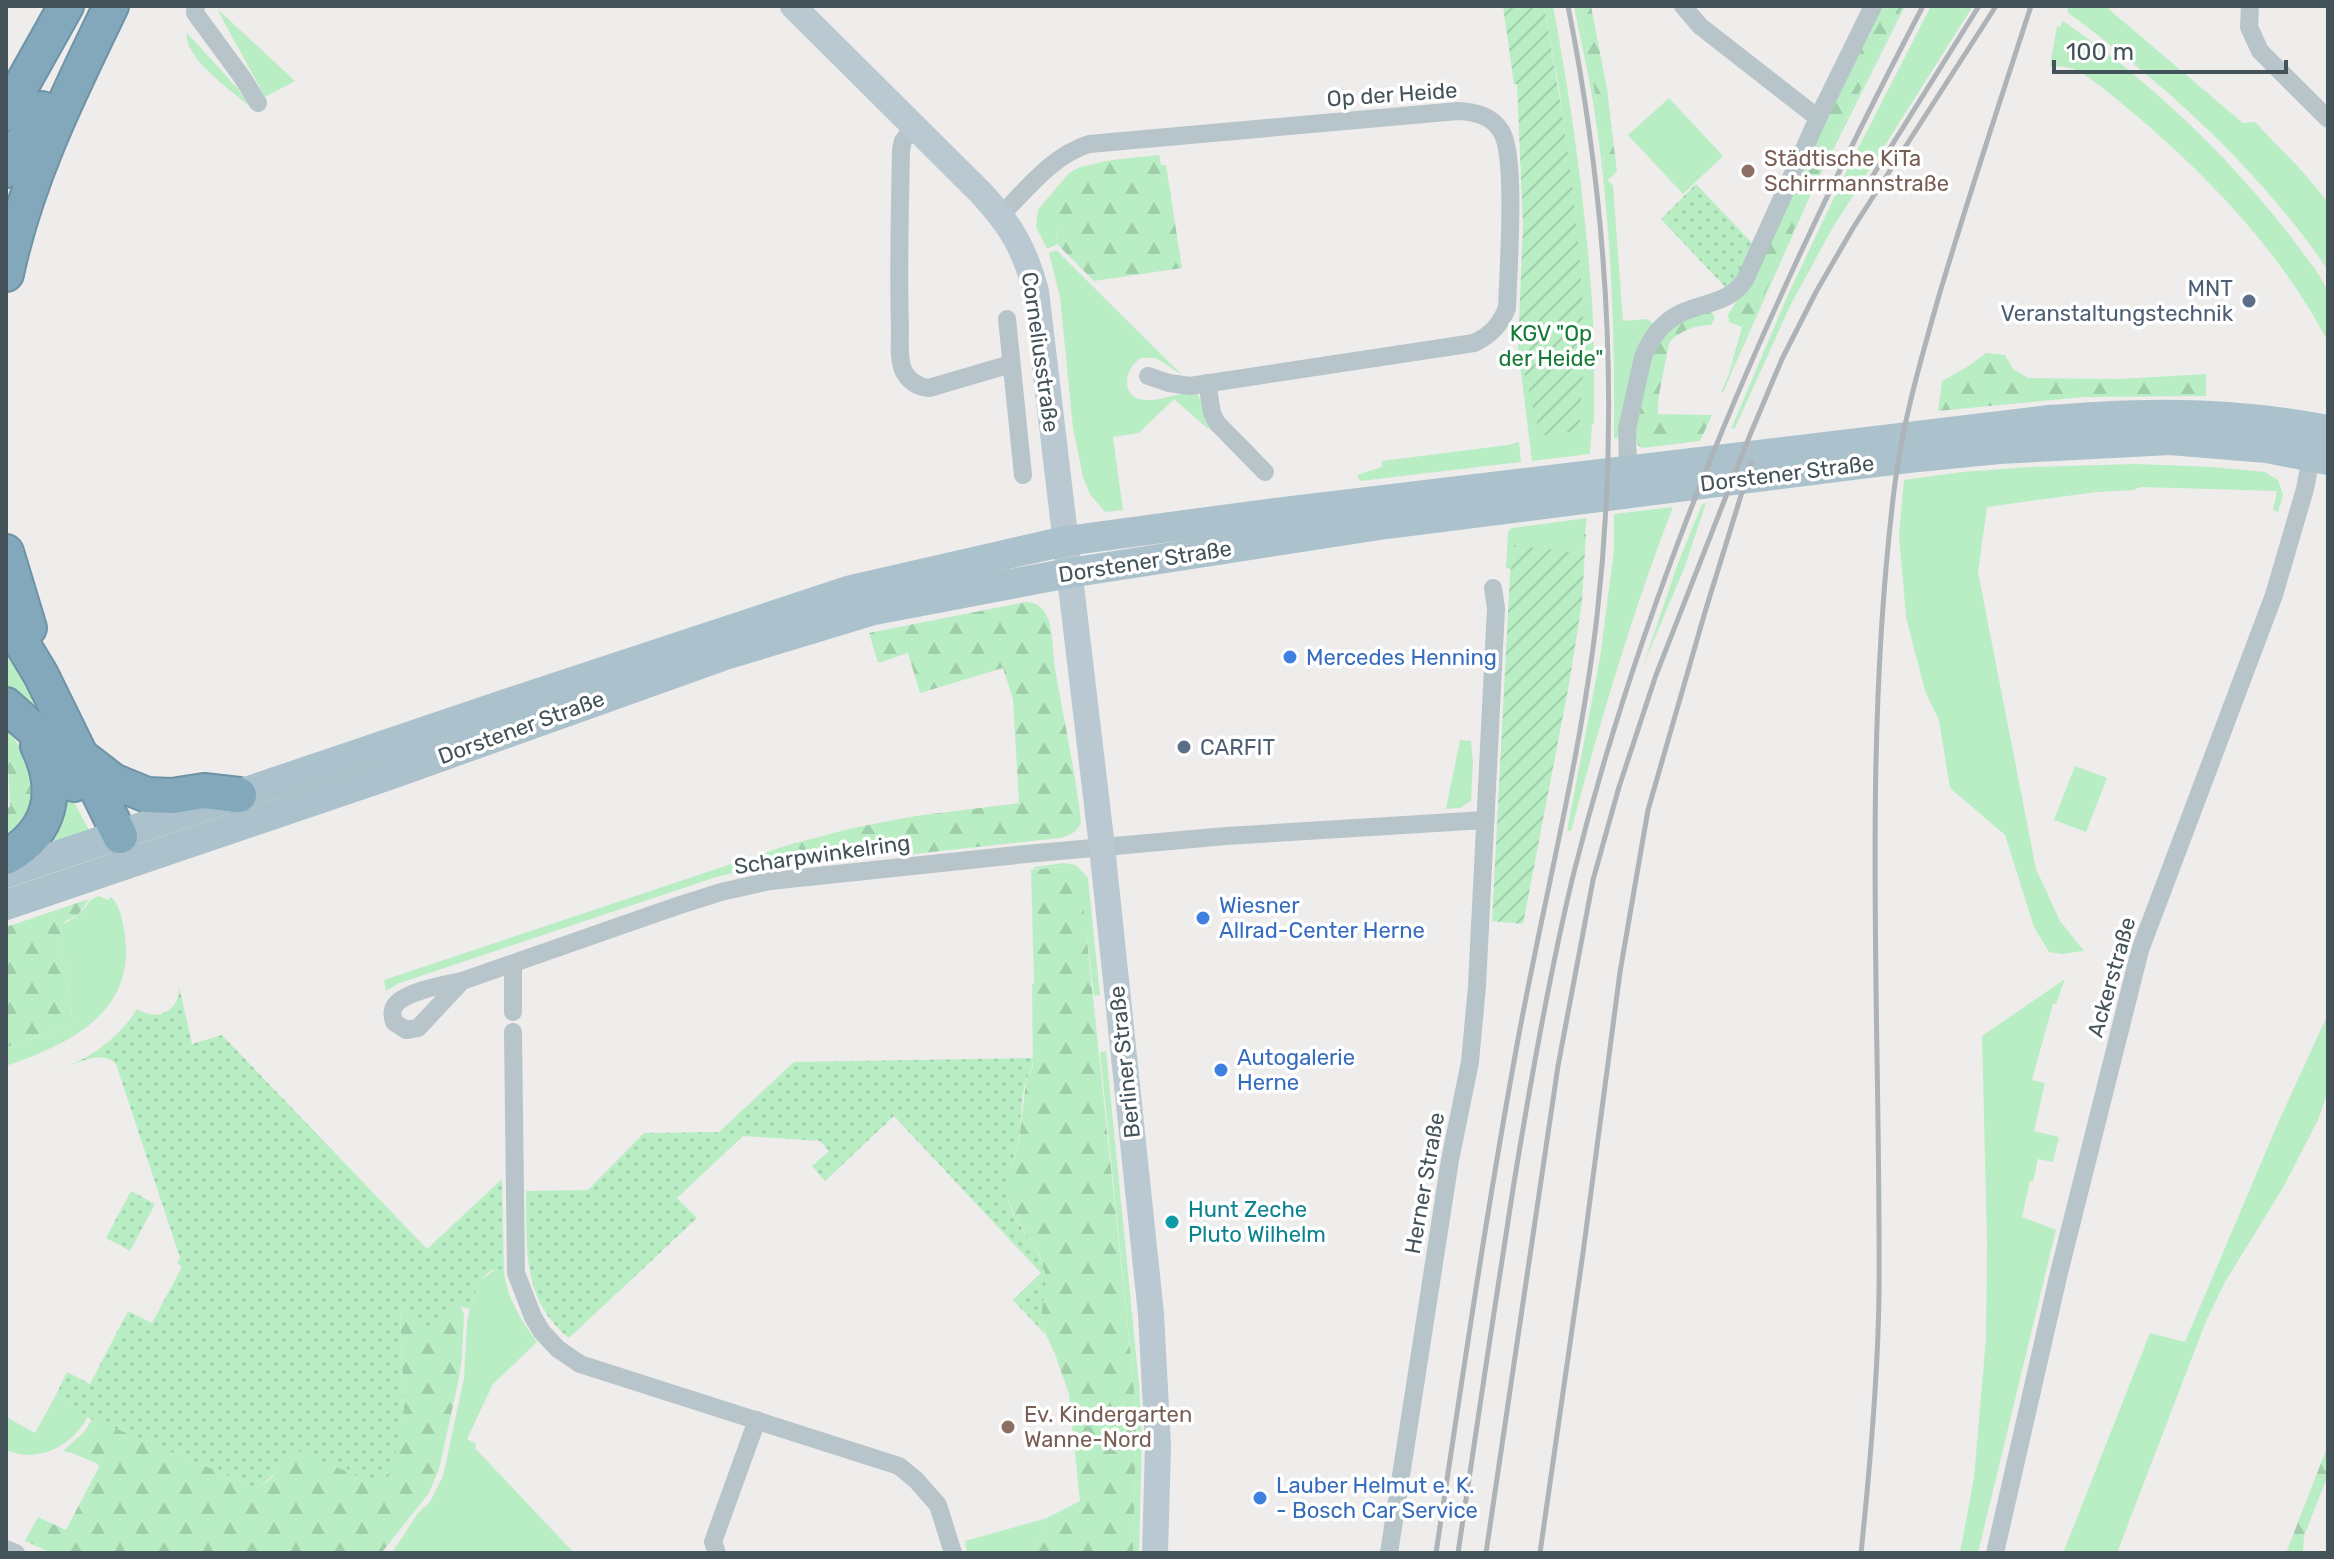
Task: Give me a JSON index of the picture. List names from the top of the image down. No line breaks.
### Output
{"streets":{"main road":["Corneliusstraße","Dorstener Straße","Berliner Straße"],"street":["Op der Heide","Scharpwinkelring","Ackerstraße","Herner Straße"]},"crossings":[["Op der Heide","Corneliusstraße"],["Corneliusstraße","Dorstener Straße"],["Corneliusstraße","Berliner Straße"],["Dorstener Straße","Ackerstraße"],["Dorstener Straße","Berliner Straße"],["Scharpwinkelring","Berliner Straße"]],"parks":["KGV \"Op der Heide\""],"places":["Städtische KiTa Schirrmannstraße","MNT Veranstaltungstechnik","Mercedes Henning","CARFIT","Wiesner Allrad-Center Herne","Autogalerie Herne","Hunt Zeche Pluto Wilhelm","Ev. Kindergarten Wanne-Nord","Lauber Helmut e. K. - Bosch Car Service"],"scale_bar":"100 m"}
